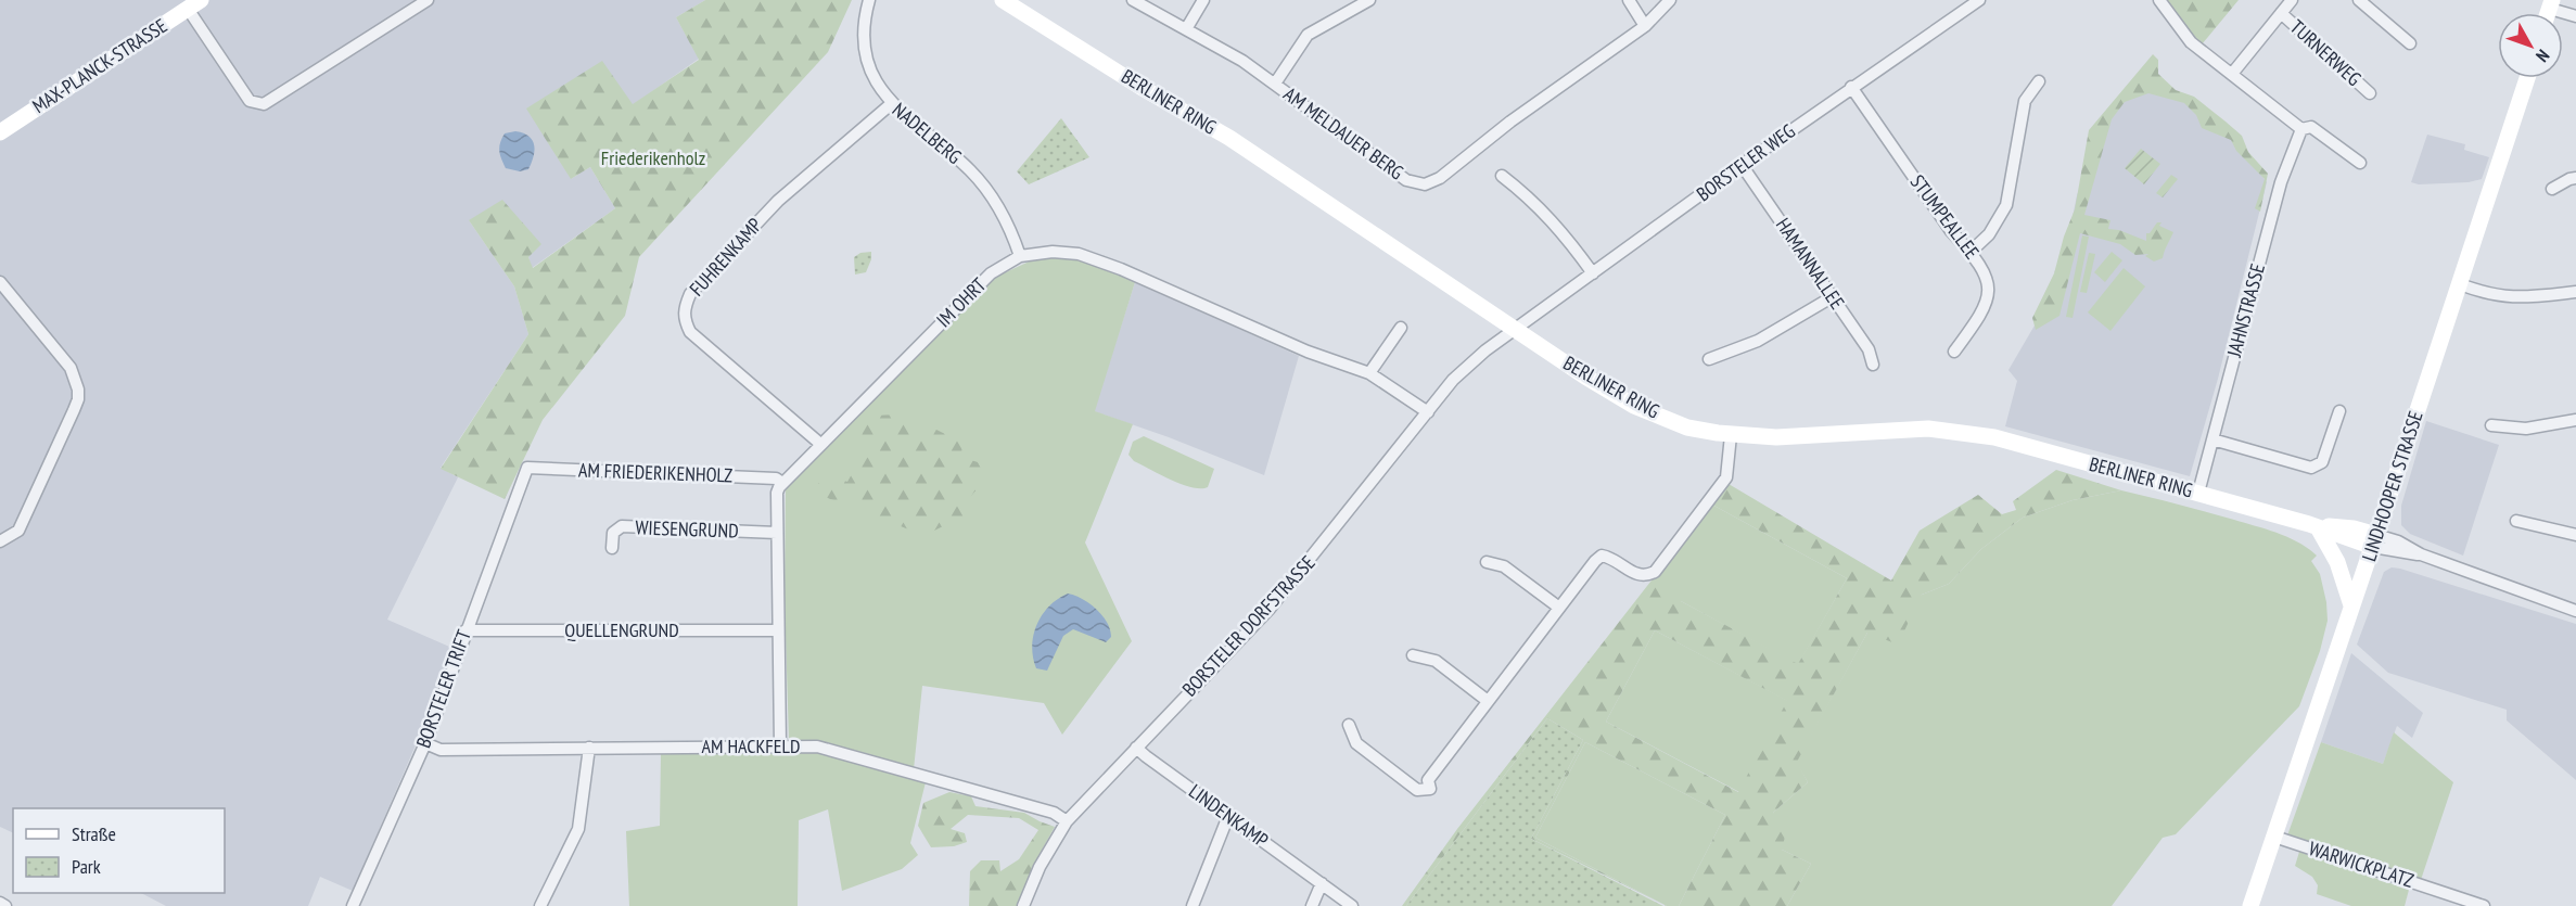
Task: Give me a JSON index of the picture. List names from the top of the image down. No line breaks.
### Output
{"streets":{"street":["TURNERWEG","MAX-PLANCK-STRASSE","BERLINER RING","NADELBERG","AM MELDAUER BERG","BORSTELER WEG","STUMPEALLEE","FUHRENKAMP","HAMANNALLEE","IM OHRT","JAHNSTRASSE","AM FRIEDERIKENHOLZ","LINDHOOPER STRASSE","WIESENGRUND","BORSTELER DORFSTRASSE","QUELLENGRUND","BORSTELER TRIFT","AM HACKFELD","LINDENKAMP","WARWICKPLATZ"]},"crossings":[["BERLINER RING","BORSTELER WEG"],["BERLINER RING","JAHNSTRASSE"],["BERLINER RING","LINDHOOPER STRASSE"],["BERLINER RING","BORSTELER DORFSTRASSE"],["NADELBERG","FUHRENKAMP"],["NADELBERG","IM OHRT"],["BORSTELER WEG","STUMPEALLEE"],["BORSTELER WEG","HAMANNALLEE"],["BORSTELER WEG","BORSTELER DORFSTRASSE"],["FUHRENKAMP","IM OHRT"],["IM OHRT","AM FRIEDERIKENHOLZ"],["IM OHRT","BORSTELER DORFSTRASSE"],["AM FRIEDERIKENHOLZ","BORSTELER TRIFT"],["LINDHOOPER STRASSE","WARWICKPLATZ"],["BORSTELER DORFSTRASSE","AM HACKFELD"],["BORSTELER DORFSTRASSE","LINDENKAMP"],["QUELLENGRUND","BORSTELER TRIFT"],["BORSTELER TRIFT","AM HACKFELD"]],"parks":["Friederikenholz"],"legend":["Straße","Park"],"north":"bottom right"}
